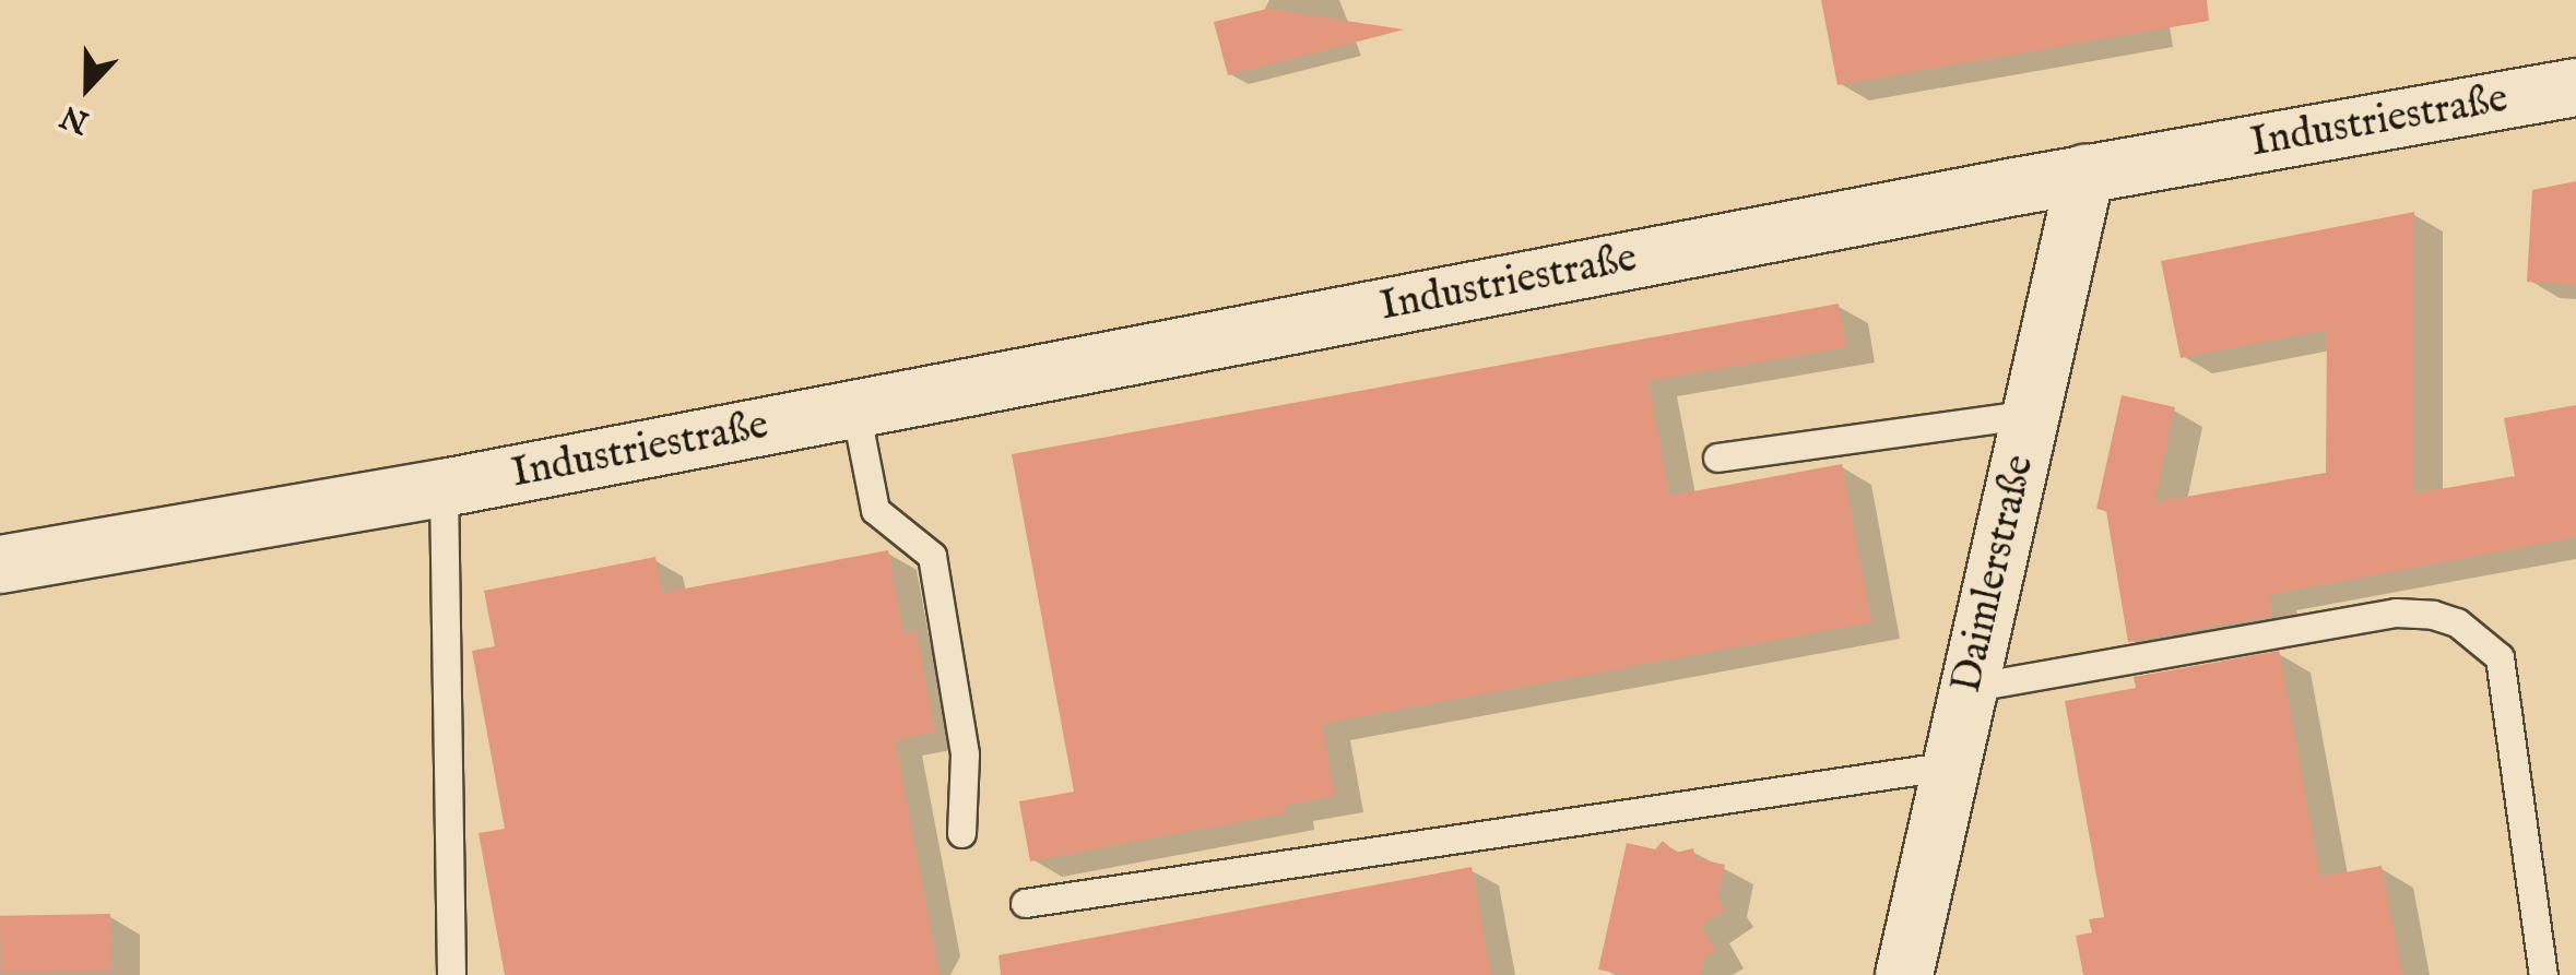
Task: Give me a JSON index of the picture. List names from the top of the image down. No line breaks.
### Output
{"streets":{"street":["Industriestraße","Daimlerstraße"]},"crossings":[["Industriestraße","Daimlerstraße"]],"north":"bottom"}
